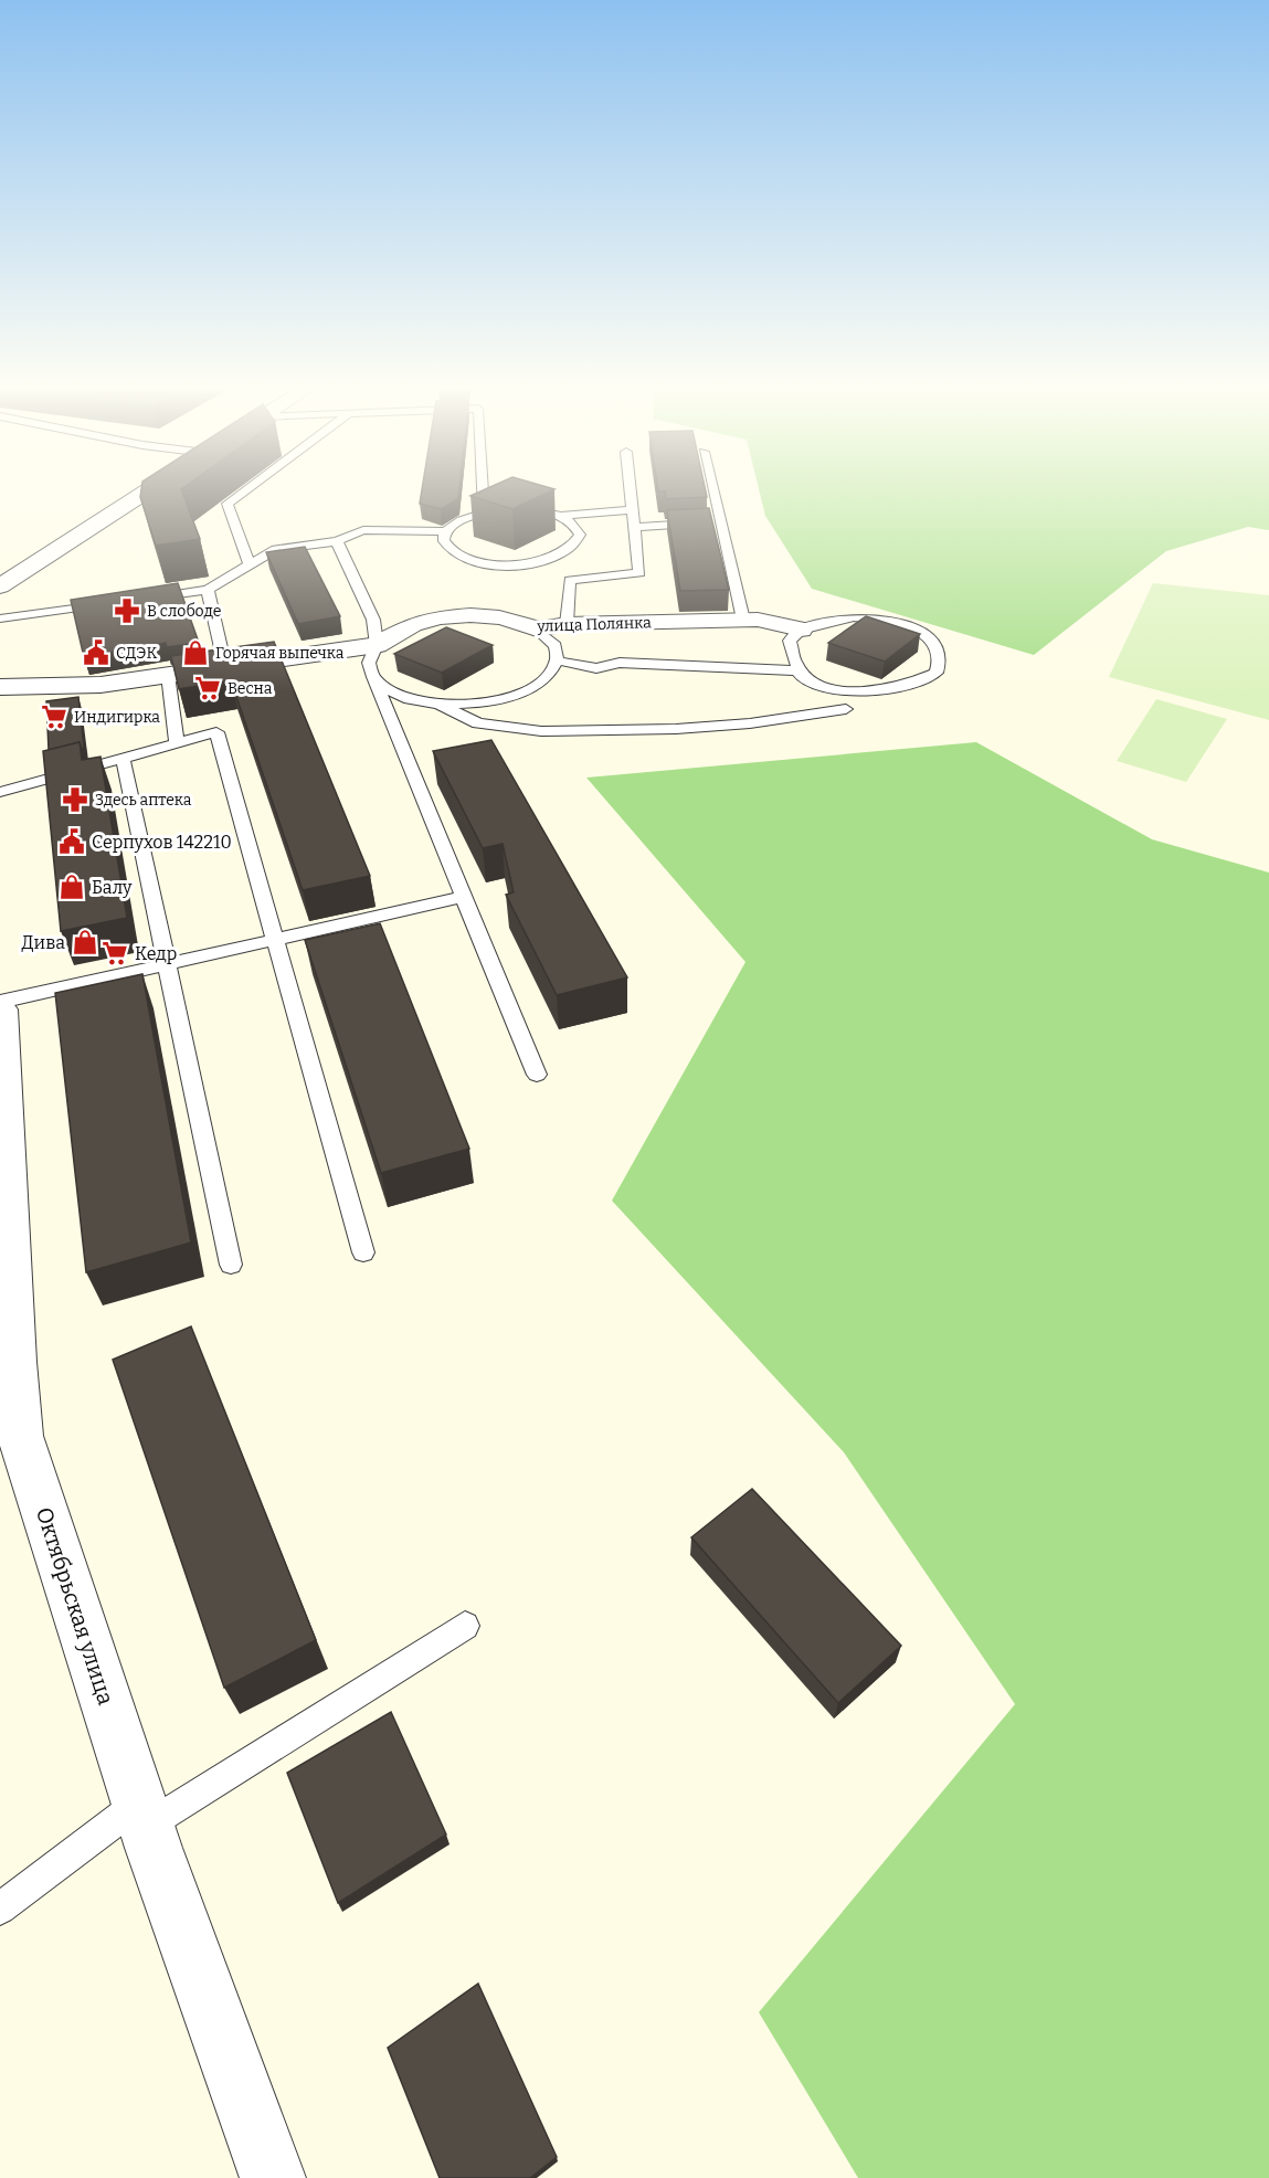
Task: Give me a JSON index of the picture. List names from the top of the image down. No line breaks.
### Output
{"streets":{"street":["улица Полянка","Октябрьская улица"]},"places":{"pharmacy":["В слободе","Здесь аптека"],"public building":["СДЭК","Серпухов 142210"],"shop":["Горячая выпечка","Балу","Дива"],"supermarket":["Весна","Индигирка","Кедр"]}}
